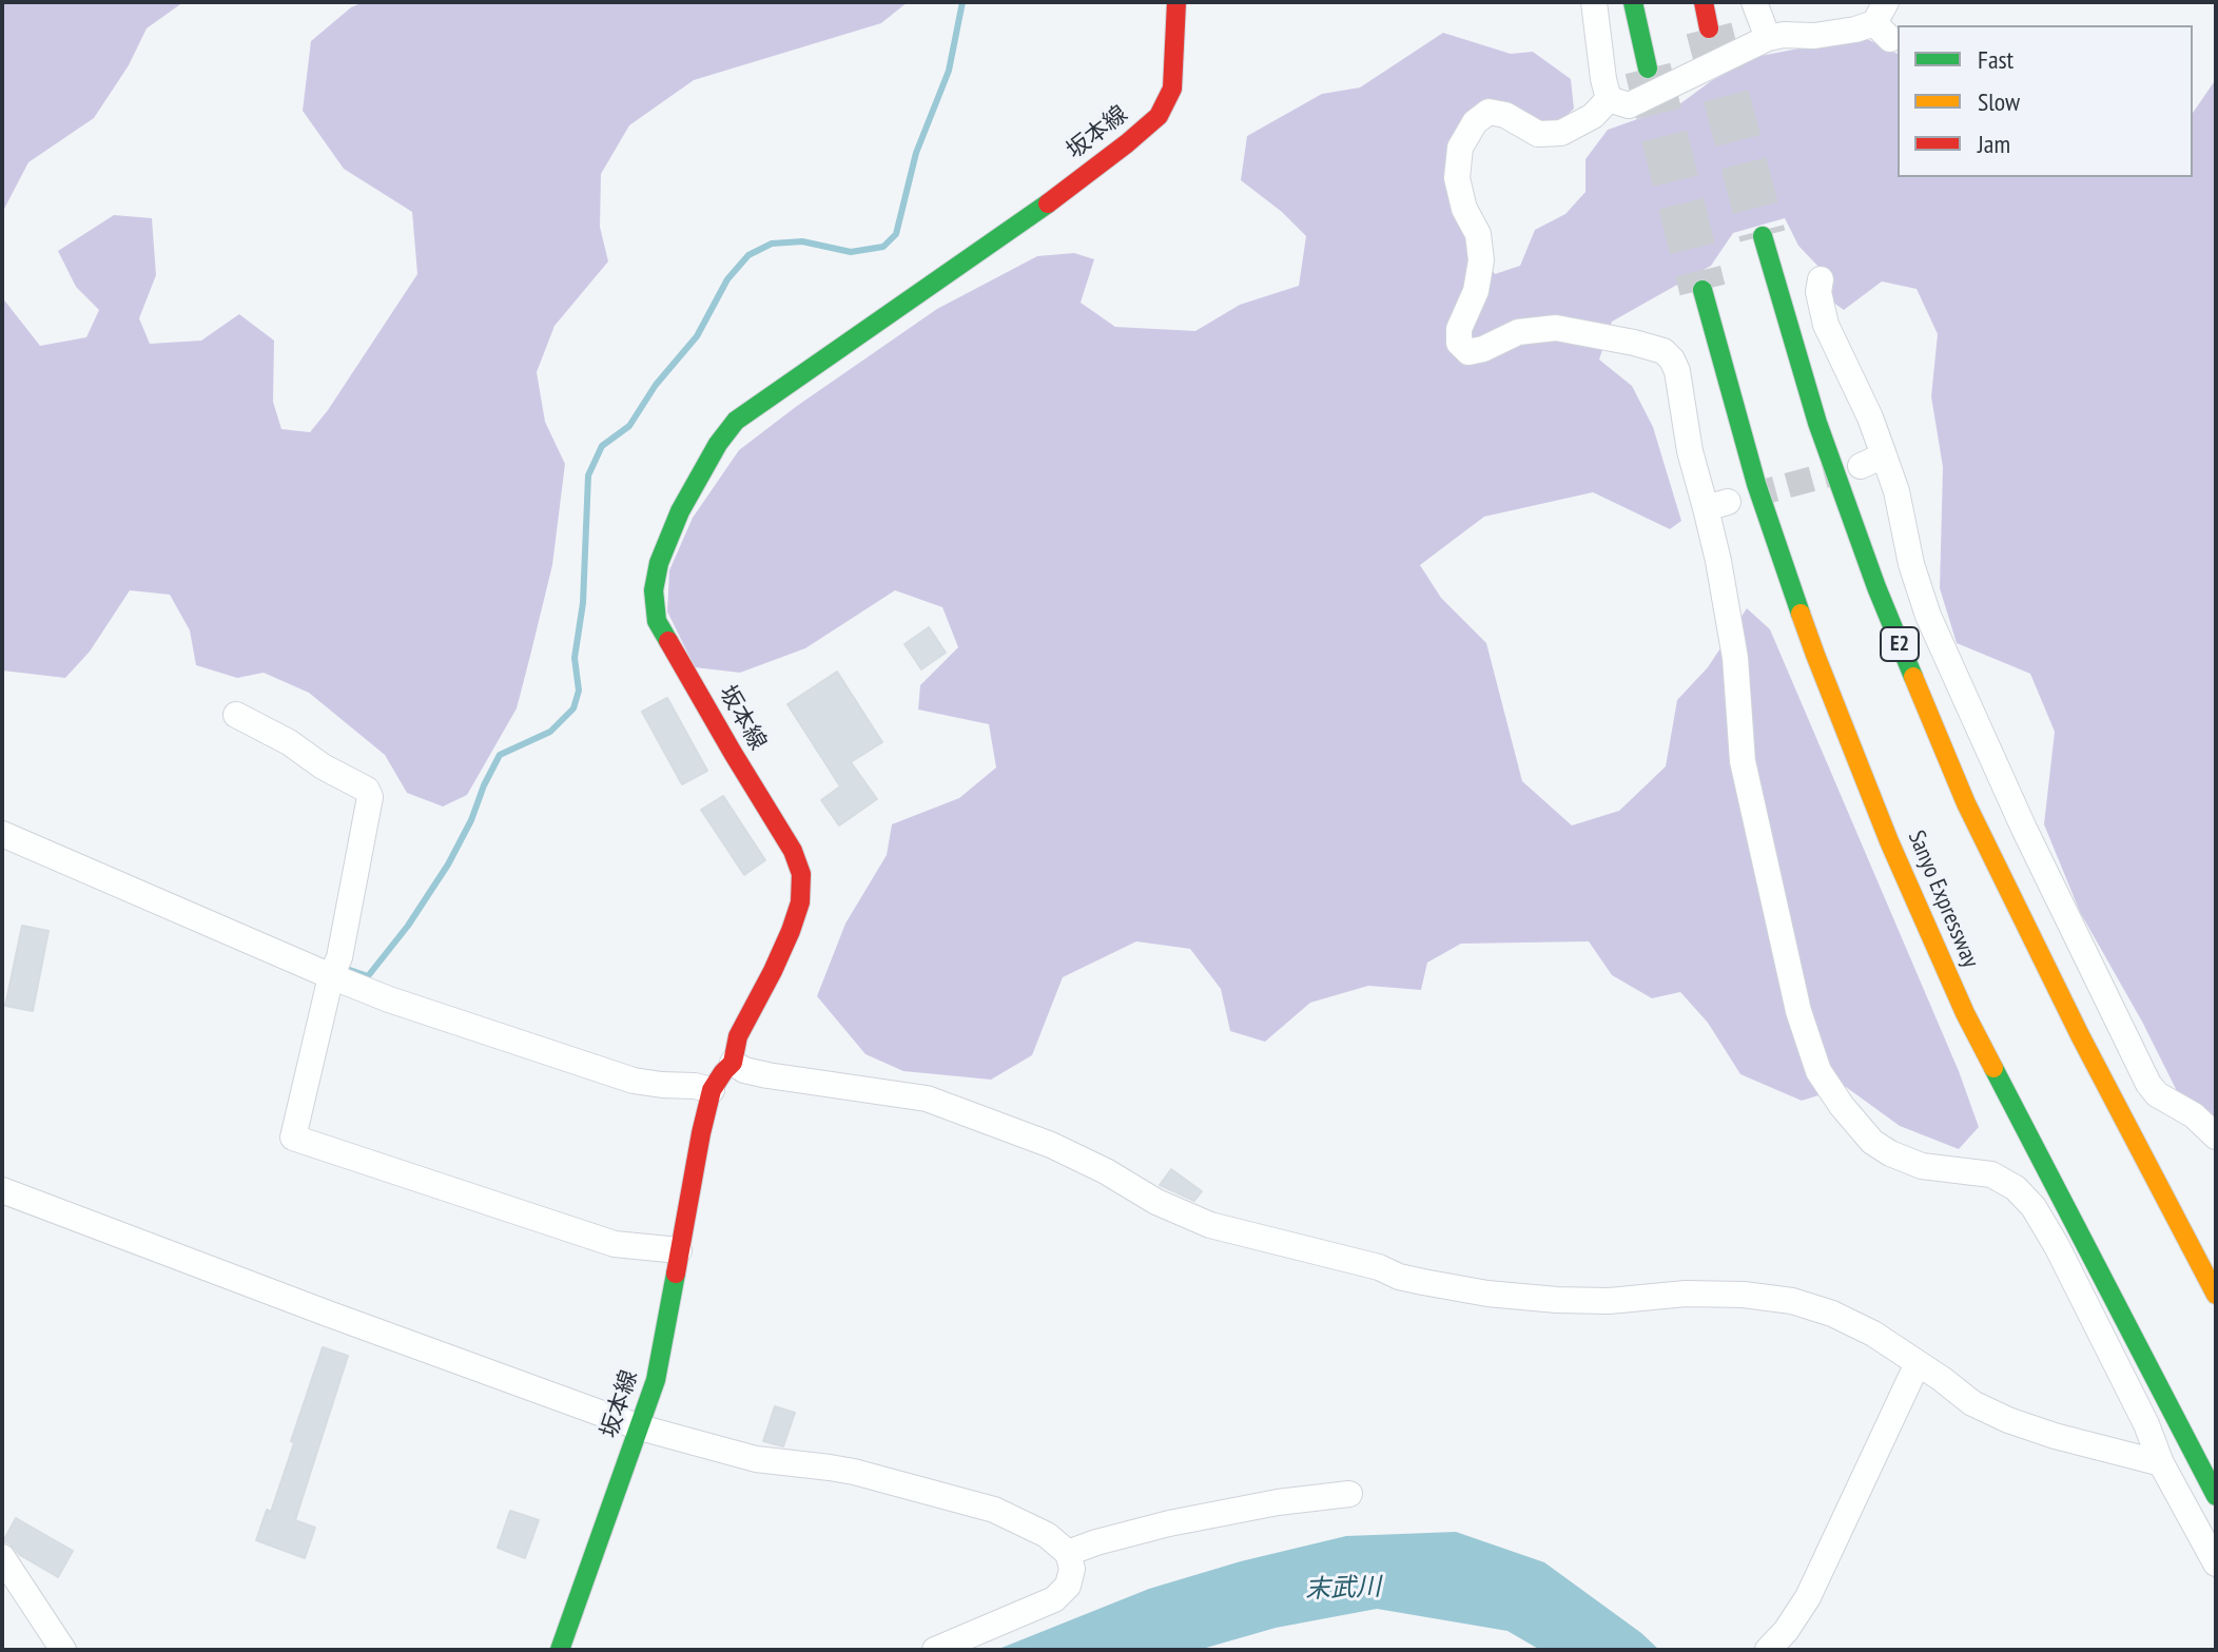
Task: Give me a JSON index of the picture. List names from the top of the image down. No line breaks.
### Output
{"streets":{"main road":["坂本線","E2","Sanyo Expressway"]},"water":["末武川"],"legend":["Fast","Slow","Jam"]}
